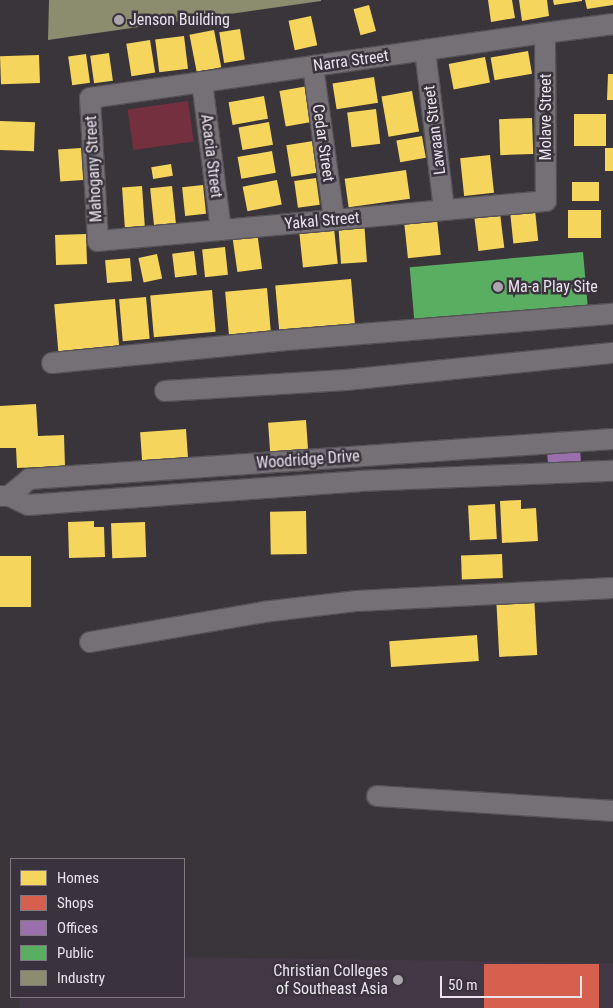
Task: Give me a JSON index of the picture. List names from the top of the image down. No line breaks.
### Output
{"streets":{"street":["Narra Street","Molave Street","Lawaan Street","Cedar Street","Acacia Street","Mahogany Street","Yakal Street","Woodridge Drive"]},"crossings":[["Narra Street","Molave Street"],["Narra Street","Lawaan Street"],["Narra Street","Cedar Street"],["Narra Street","Acacia Street"],["Narra Street","Mahogany Street"],["Molave Street","Yakal Street"],["Lawaan Street","Yakal Street"],["Cedar Street","Yakal Street"],["Acacia Street","Yakal Street"],["Mahogany Street","Yakal Street"]],"places":["Jenson Building","Ma-a Play Site","Christian Colleges of Southeast Asia"],"legend":["Homes","Shops","Offices","Public","Industry"],"scale_bar":"50 m"}
